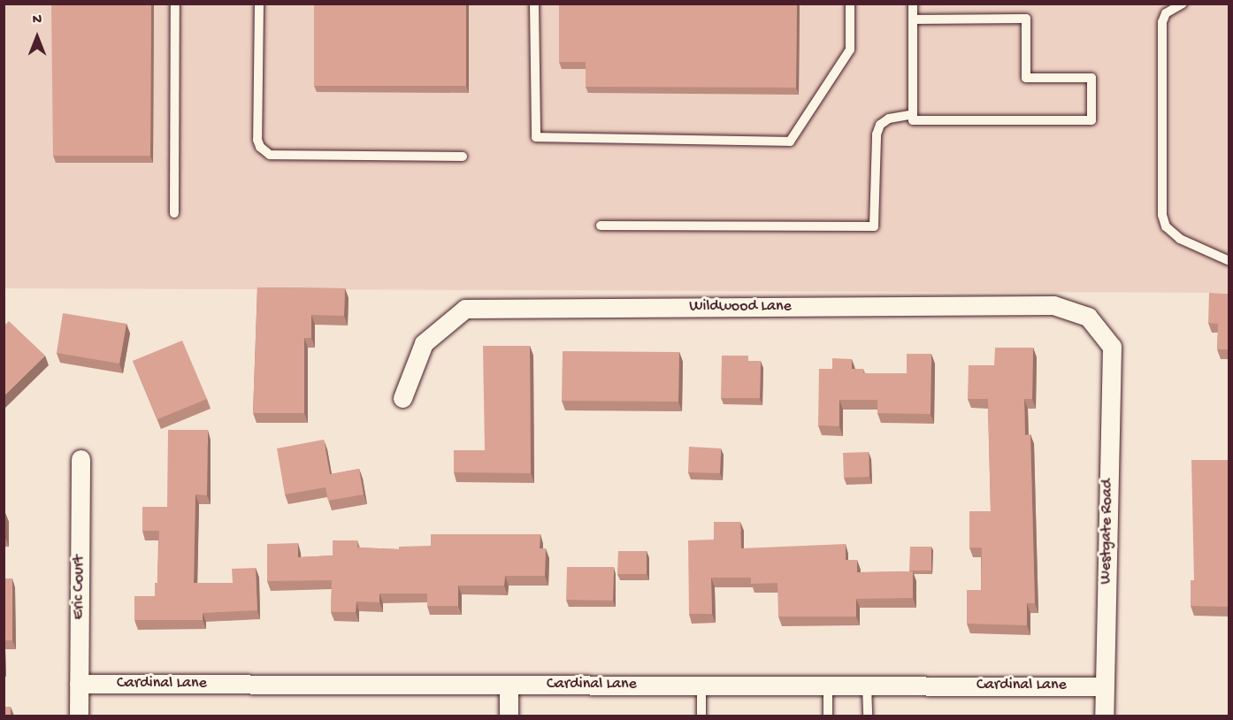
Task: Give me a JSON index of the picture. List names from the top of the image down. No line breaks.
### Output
{"streets":{"street":["Wildwood Lane","Westgate Road","Eric Court","Cardinal Lane"]},"crossings":[["Wildwood Lane","Westgate Road"],["Westgate Road","Cardinal Lane"],["Eric Court","Cardinal Lane"]],"north":"top"}
